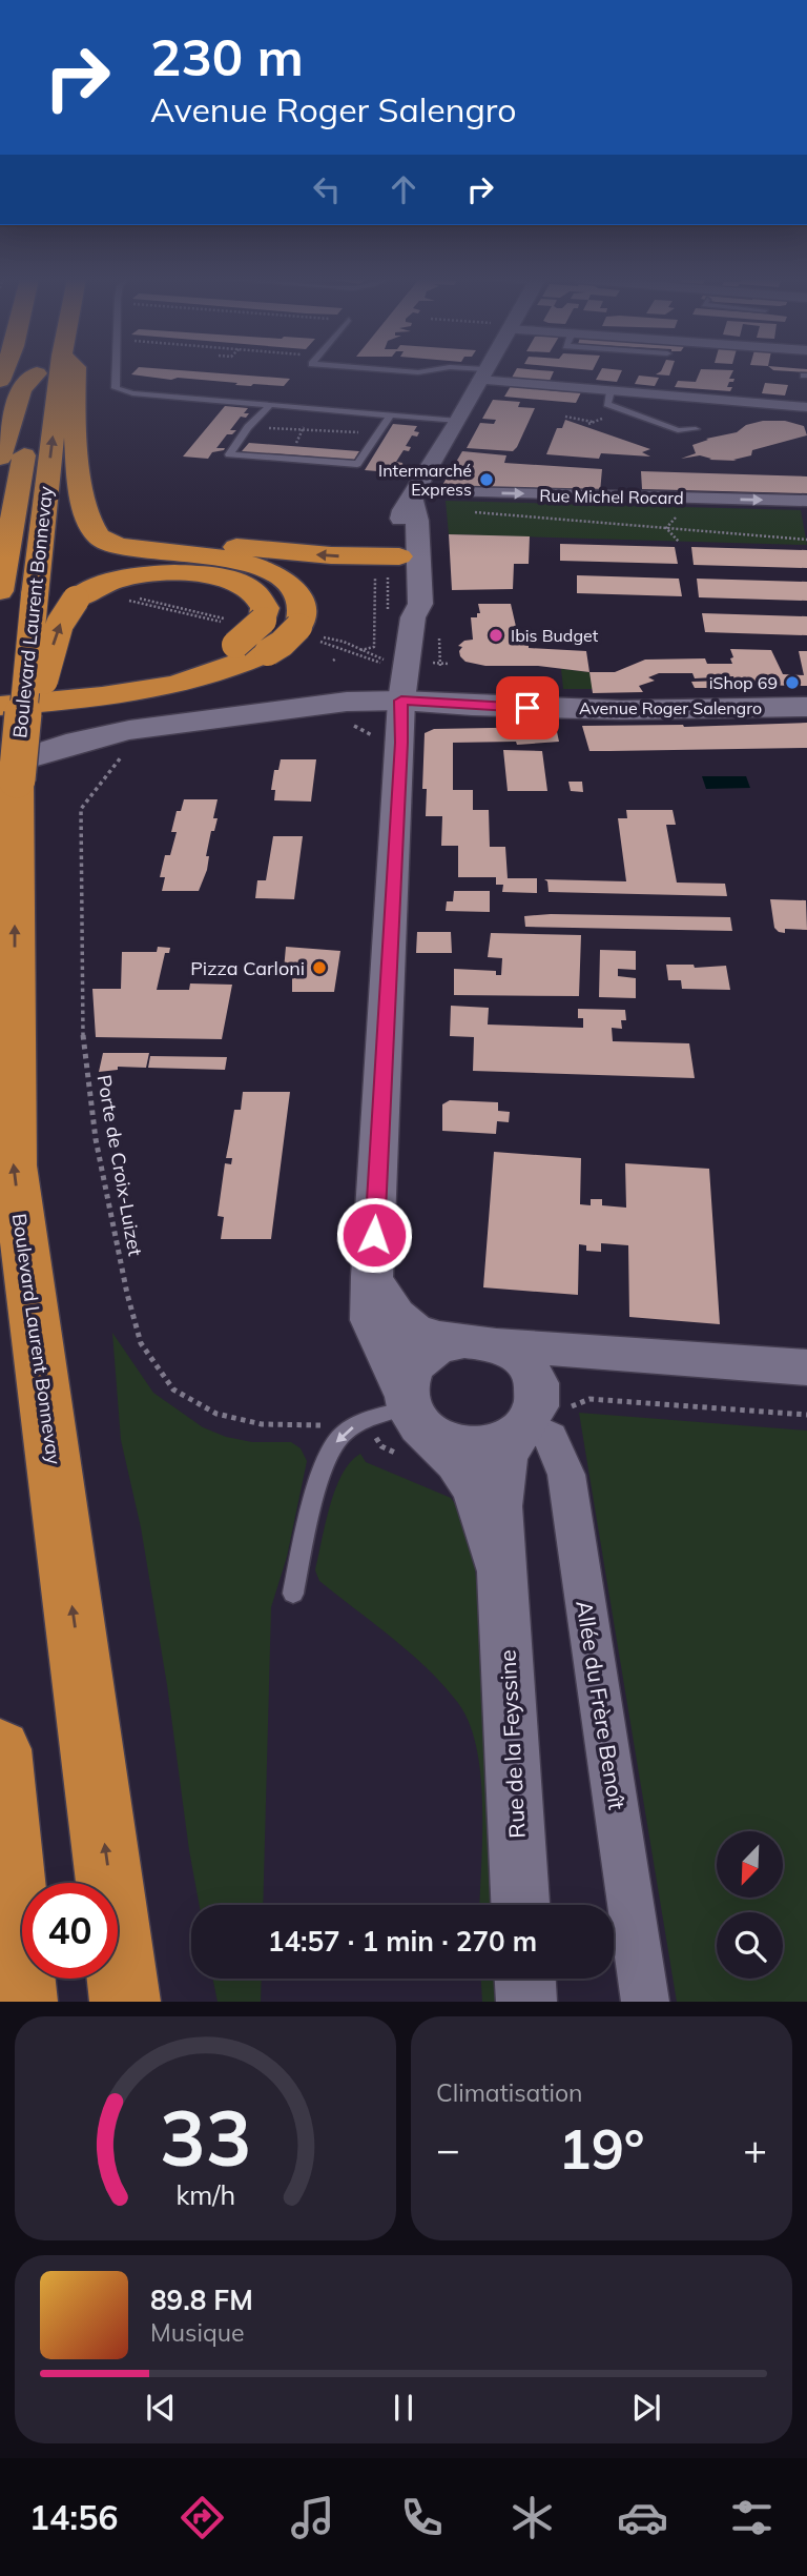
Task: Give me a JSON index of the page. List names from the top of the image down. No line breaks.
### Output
{"streets":{"highway":["Boulevard Laurent Bonnevay"],"main road":["Avenue Roger Salengro"],"street":["Rue Michel Rocard","Allée du Frère Benoît","Rue de la Feyssine"],"path":["Porte de Croix-Luizet"]},"crossings":[["Rue Michel Rocard","Rue de la Feyssine"],["Boulevard Laurent Bonnevay","Avenue Roger Salengro"],["Avenue Roger Salengro","Rue de la Feyssine"],["Allée du Frère Benoît","Rue de la Feyssine"]],"places":["Intermarché Express","Ibis Budget","iShop 69","Pizza Carloni"],"north":"bottom left","page":{"turn":["230 m","Avenue Roger Salengro"],"limit":"40","trip":"14:57 · 1 min · 270 m","tile":"Climatisation","heat":["−","19°","+"],"song":["89.8 FM","Musique"],"tabs":"14:56","gauge":["33","km/h"]}}
